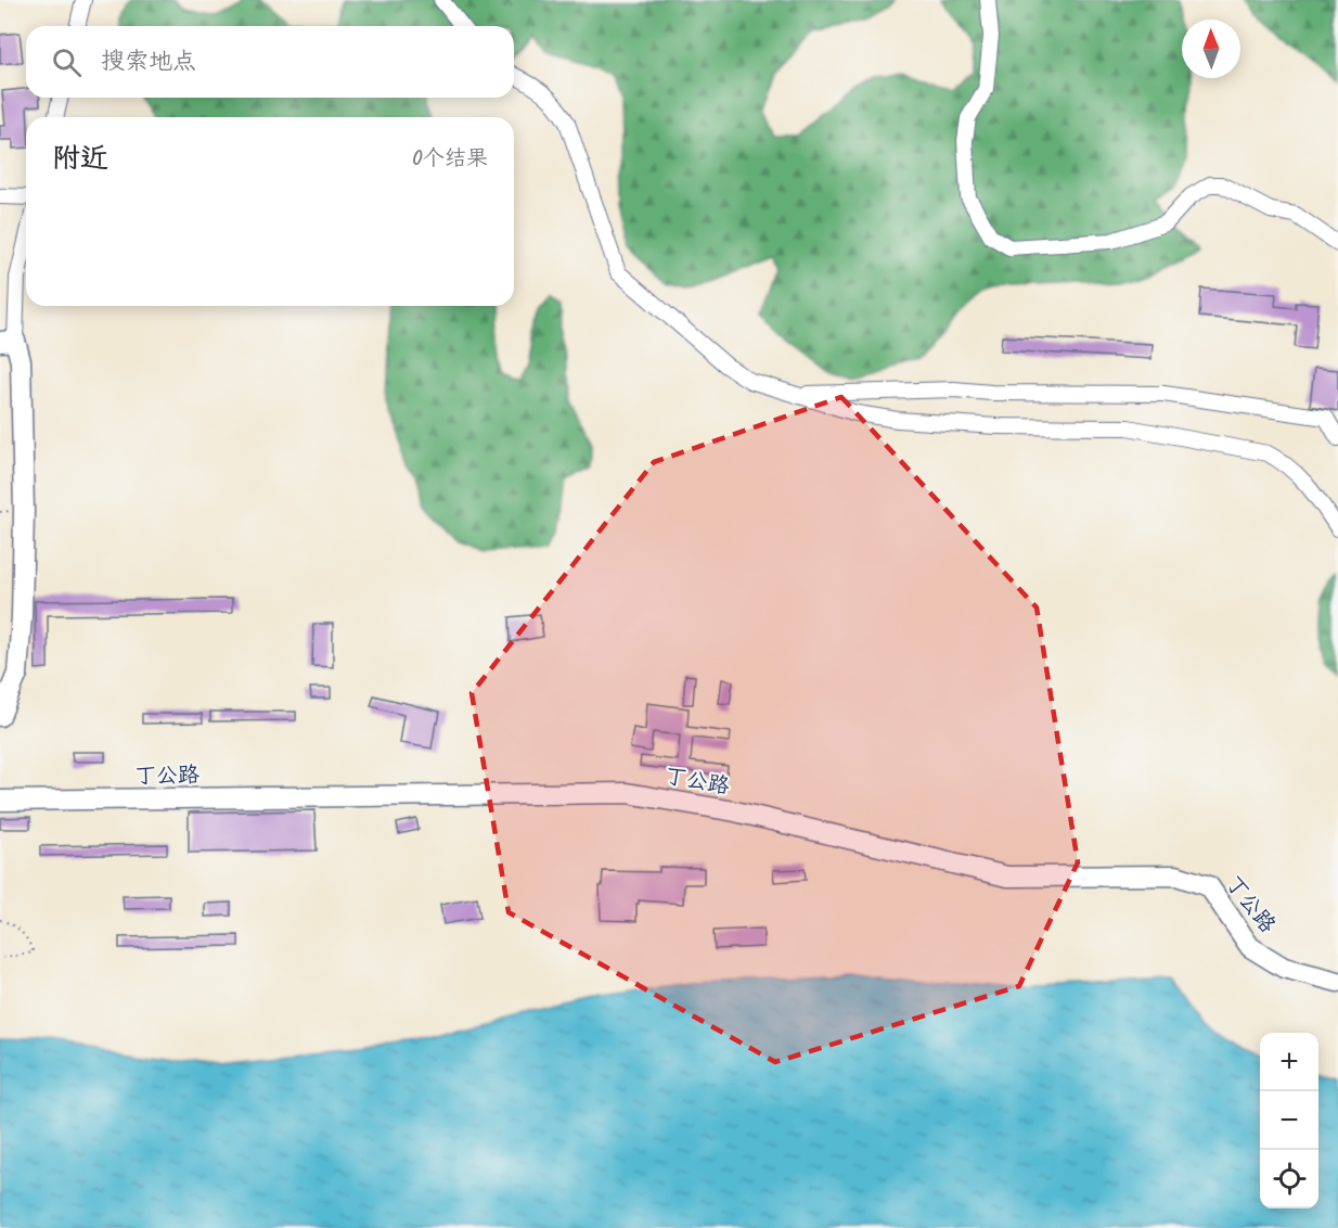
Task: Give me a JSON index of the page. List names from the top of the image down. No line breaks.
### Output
{"streets":{"street":["丁公路"]},"north":"top","page":{"search":"搜索地点","heading":["附近","0个结果"],"map_buttons":["+","−"]}}
